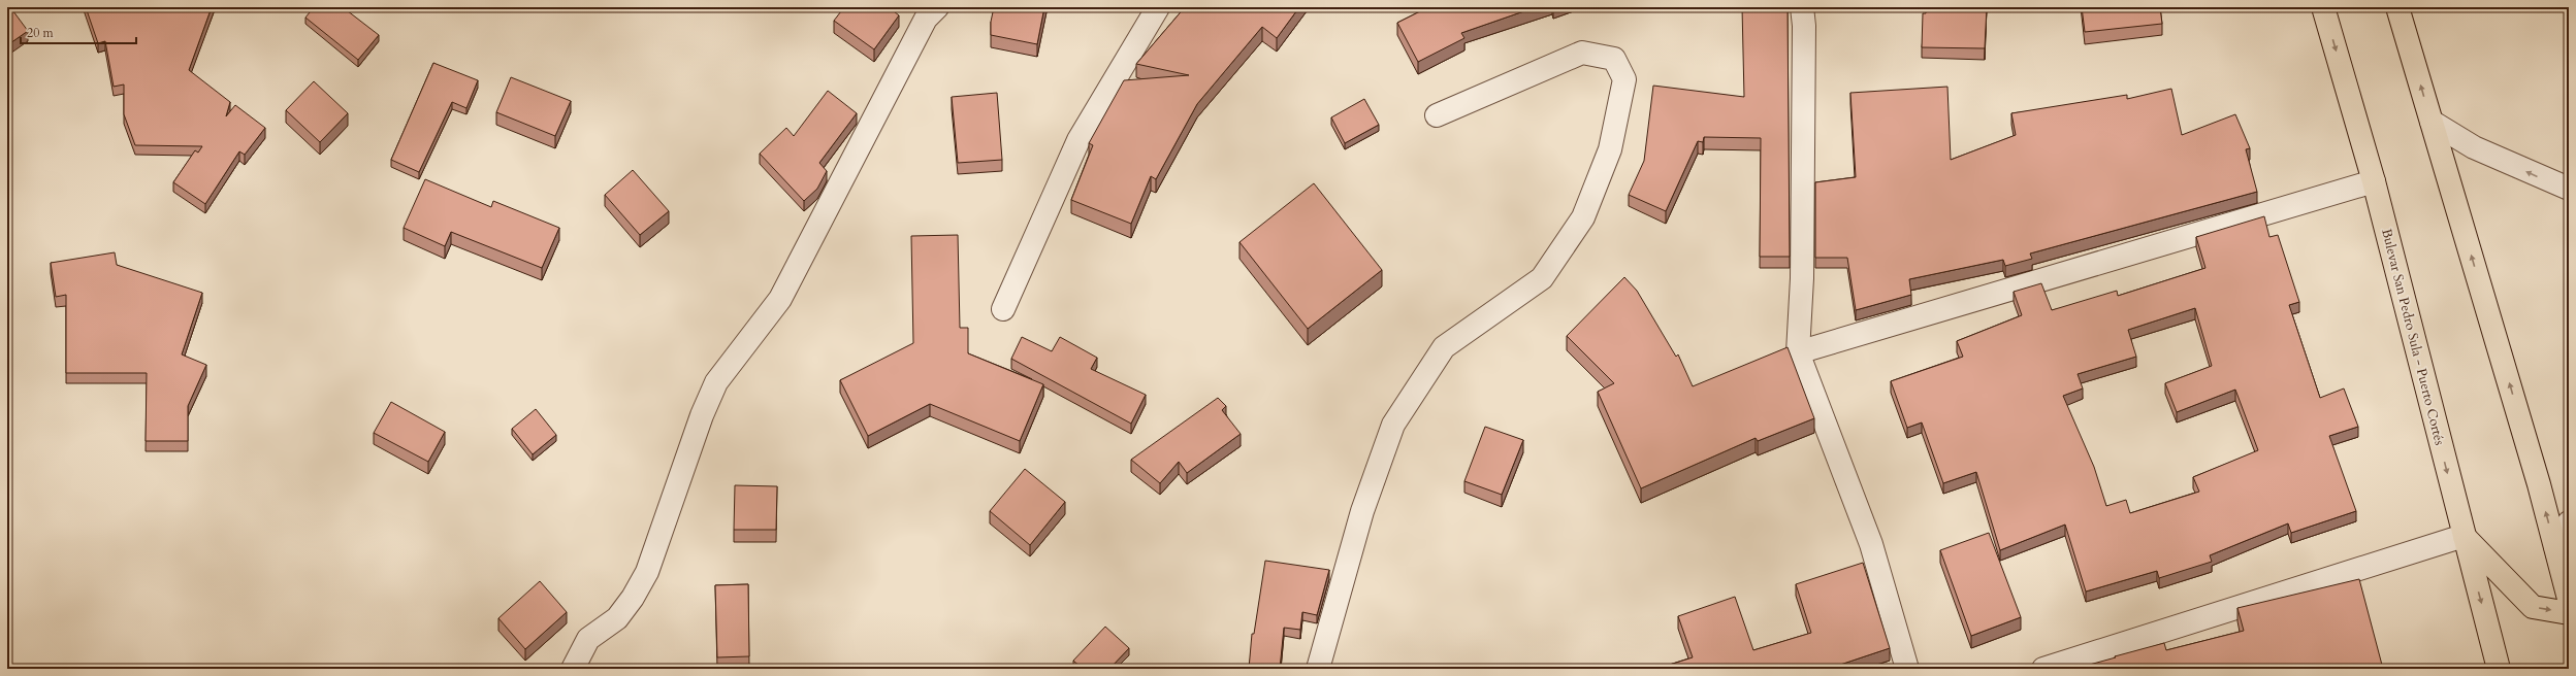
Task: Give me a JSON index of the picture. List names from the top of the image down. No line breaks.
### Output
{"streets":{"highway":["Bulevar San Pedro Sula - Puerto Cortés"]},"scale_bar":"20 m"}
